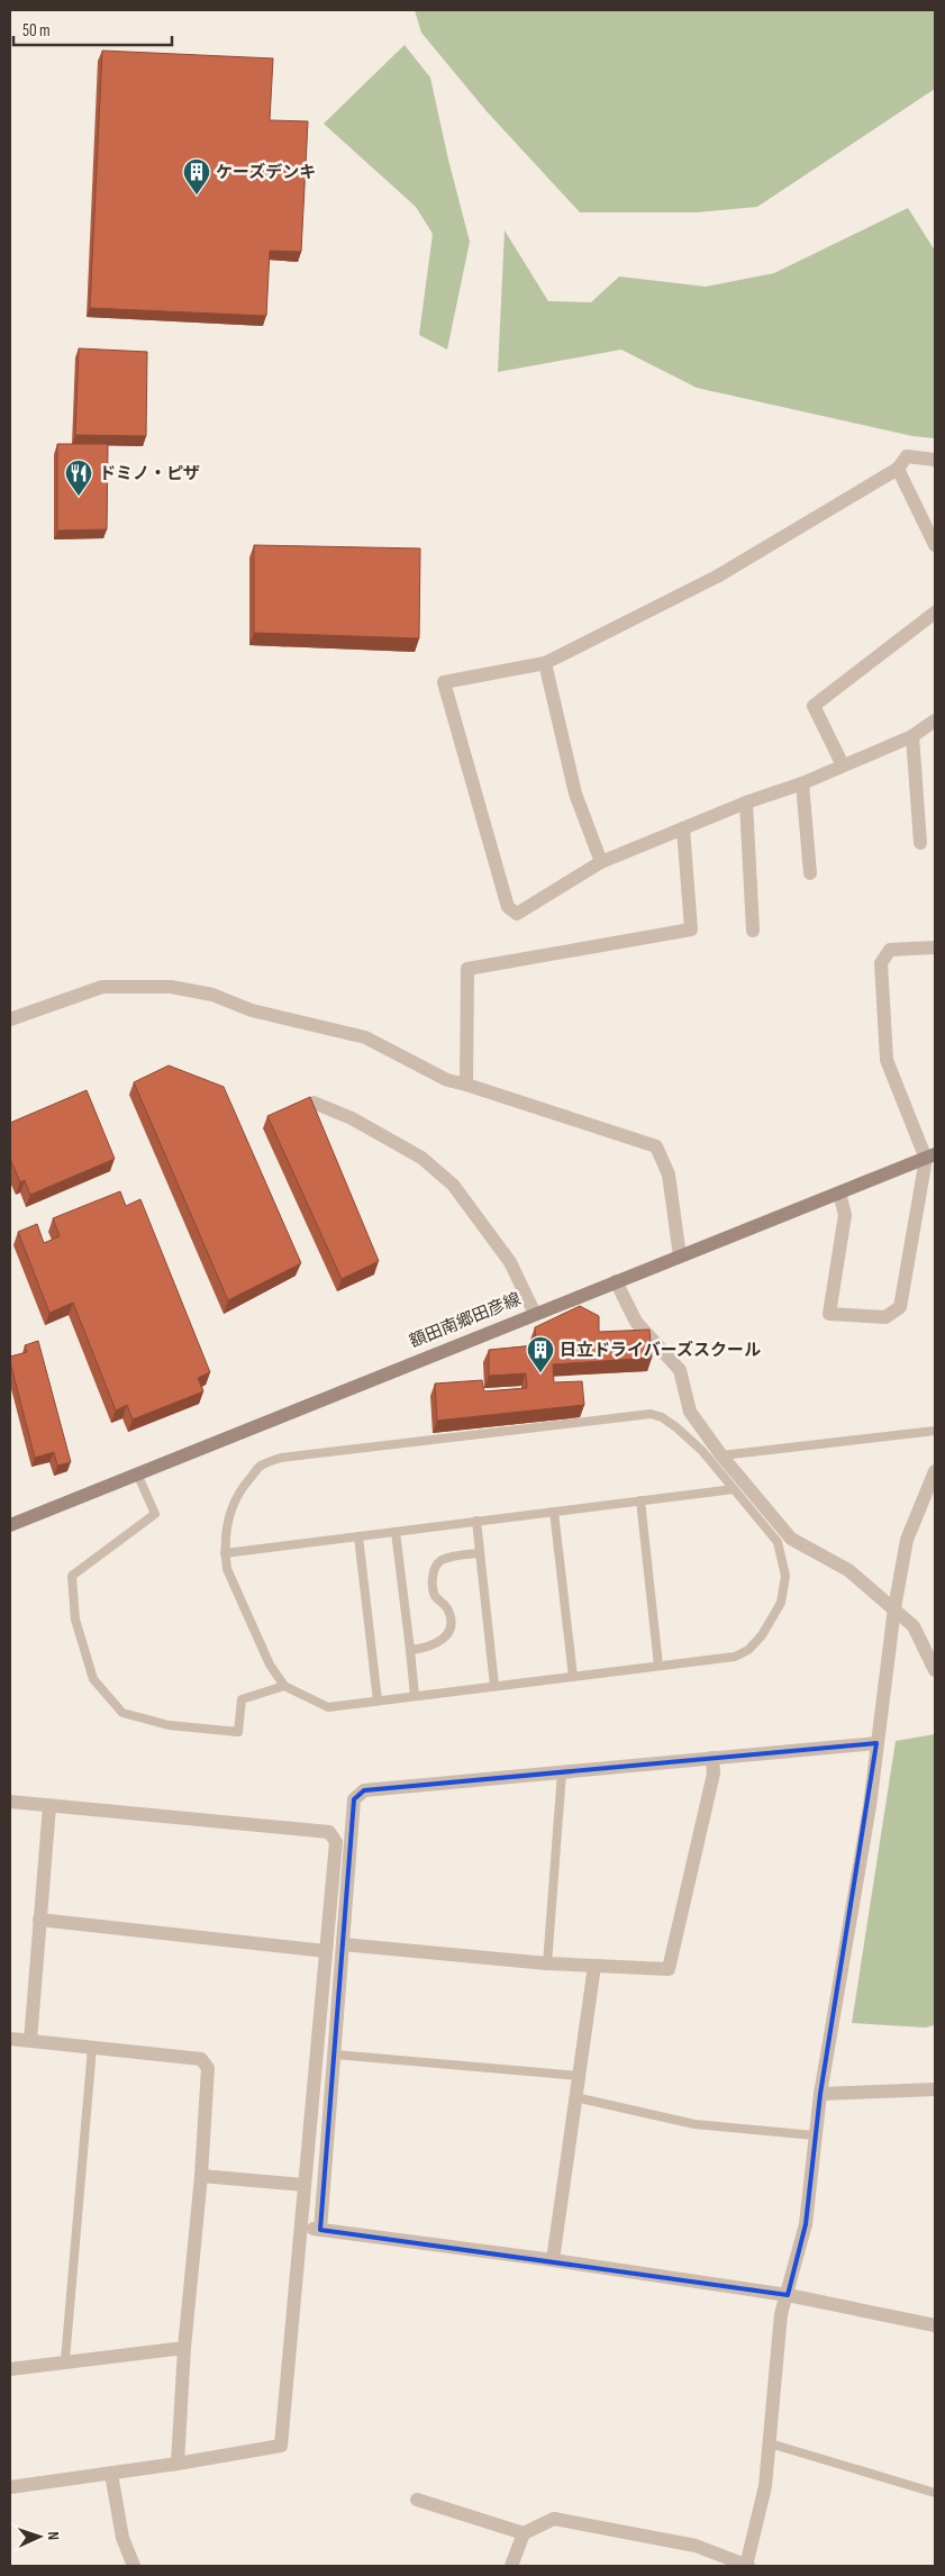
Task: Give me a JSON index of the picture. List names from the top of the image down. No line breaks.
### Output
{"streets":{"main road":["額田南郷田彦線"]},"places":{"building":["ケーズデンキ","日立ドライバーズスクール"],"restaurant":["ドミノ・ピザ"]},"scale_bar":"50 m","north":"right"}
